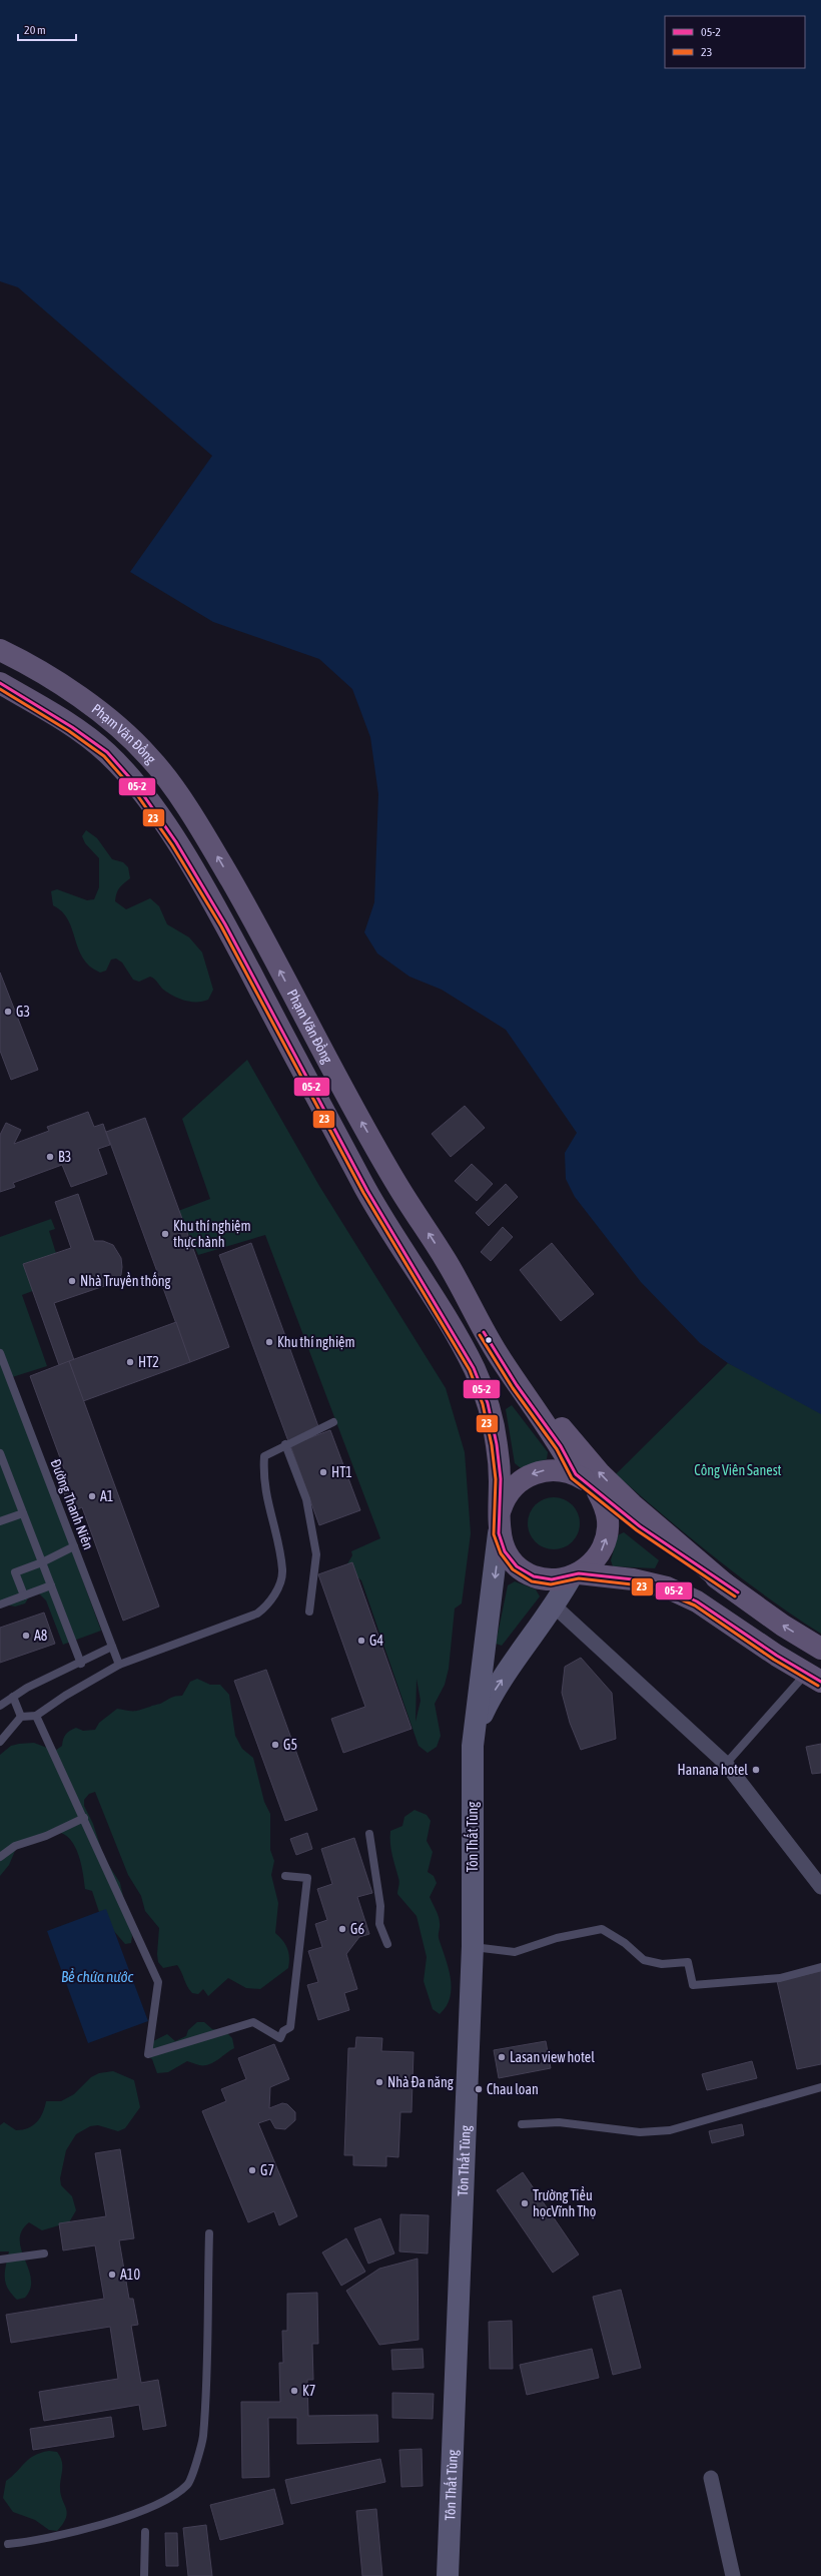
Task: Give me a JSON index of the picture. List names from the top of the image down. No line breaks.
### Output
{"streets":{"main road":["Phạm Văn Đồng","Tôn Thất Tùng"],"lane":["Đường Thanh Niên"]},"crossings":[["Phạm Văn Đồng","Tôn Thất Tùng"]],"water":["Bể chứa nước"],"parks":["Công Viên Sanest"],"places":["G3","B3","Khu thí nghiệm thực hành","Nhà Truyền thống","Khu thí nghiệm","HT2","HT1","A1","A8","G4","G5","Hanana hotel","G6","Lasan view hotel","Nhà Đa năng","Chau loan","G7","Trường Tiểu họcVĩnh Thọ","A10","K7"],"lines":["transit line 05-2","transit line 23"],"legend":["05-2","23"],"scale_bar":"20 m"}
